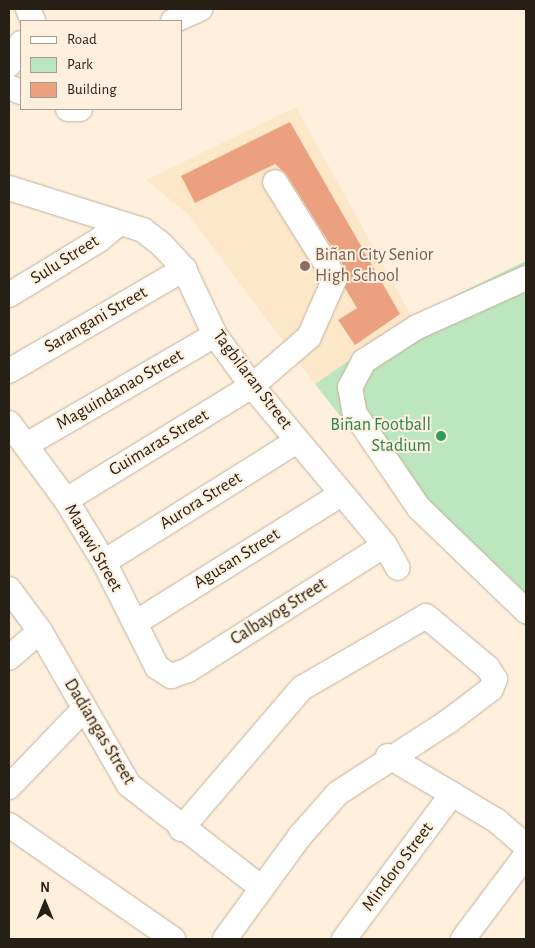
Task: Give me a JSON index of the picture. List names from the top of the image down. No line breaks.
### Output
{"streets":{"street":["Sulu Street","Sarangani Street","Tagbilaran Street","Maguindanao Street","Guimaras Street","Aurora Street","Marawi Street","Agusan Street","Calbayog Street","Dadiangas Street","Mindoro Street"]},"crossings":[["Sulu Street","Tagbilaran Street"],["Sarangani Street","Tagbilaran Street"],["Tagbilaran Street","Maguindanao Street"],["Tagbilaran Street","Guimaras Street"],["Tagbilaran Street","Aurora Street"],["Tagbilaran Street","Agusan Street"],["Tagbilaran Street","Calbayog Street"],["Maguindanao Street","Marawi Street"],["Guimaras Street","Marawi Street"],["Aurora Street","Marawi Street"],["Marawi Street","Agusan Street"],["Marawi Street","Calbayog Street"]],"places":["Biñan City Senior High School","Biñan Football Stadium"],"legend":["Road","Park","Building"],"north":"top"}
